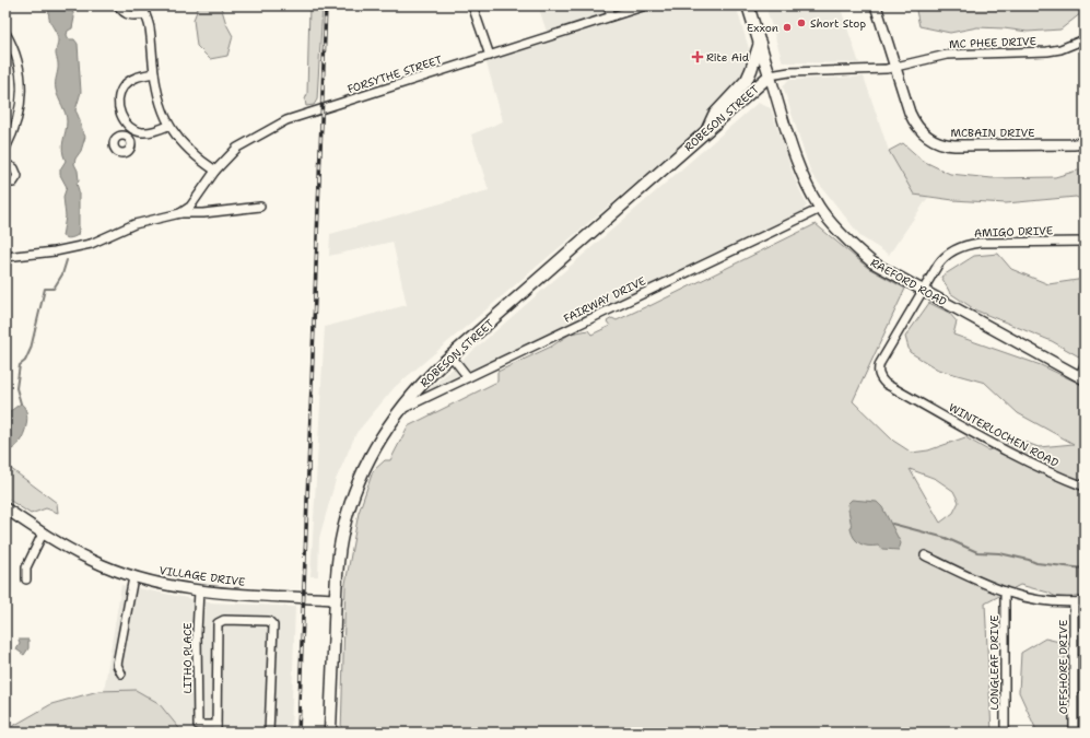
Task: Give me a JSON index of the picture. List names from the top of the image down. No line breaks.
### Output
{"streets":{"main road":["ROBESON STREET","MCBAIN DRIVE","RAEFORD ROAD","VILLAGE DRIVE"],"street":["MC PHEE DRIVE","FORSYTHE STREET","AMIGO DRIVE","FAIRWAY DRIVE","WINTERLOCHEN ROAD","LITHO PLACE","LONGLEAF DRIVE","OFFSHORE DRIVE"]},"crossings":[["MC PHEE DRIVE","ROBESON STREET"],["MC PHEE DRIVE","MCBAIN DRIVE"],["MC PHEE DRIVE","RAEFORD ROAD"],["ROBESON STREET","RAEFORD ROAD"],["ROBESON STREET","FAIRWAY DRIVE"],["ROBESON STREET","VILLAGE DRIVE"],["AMIGO DRIVE","RAEFORD ROAD"],["AMIGO DRIVE","WINTERLOCHEN ROAD"],["RAEFORD ROAD","FAIRWAY DRIVE"],["VILLAGE DRIVE","LITHO PLACE"]],"places":{"other":["Short Stop","Exxon"],"health":["Rite Aid"]}}
